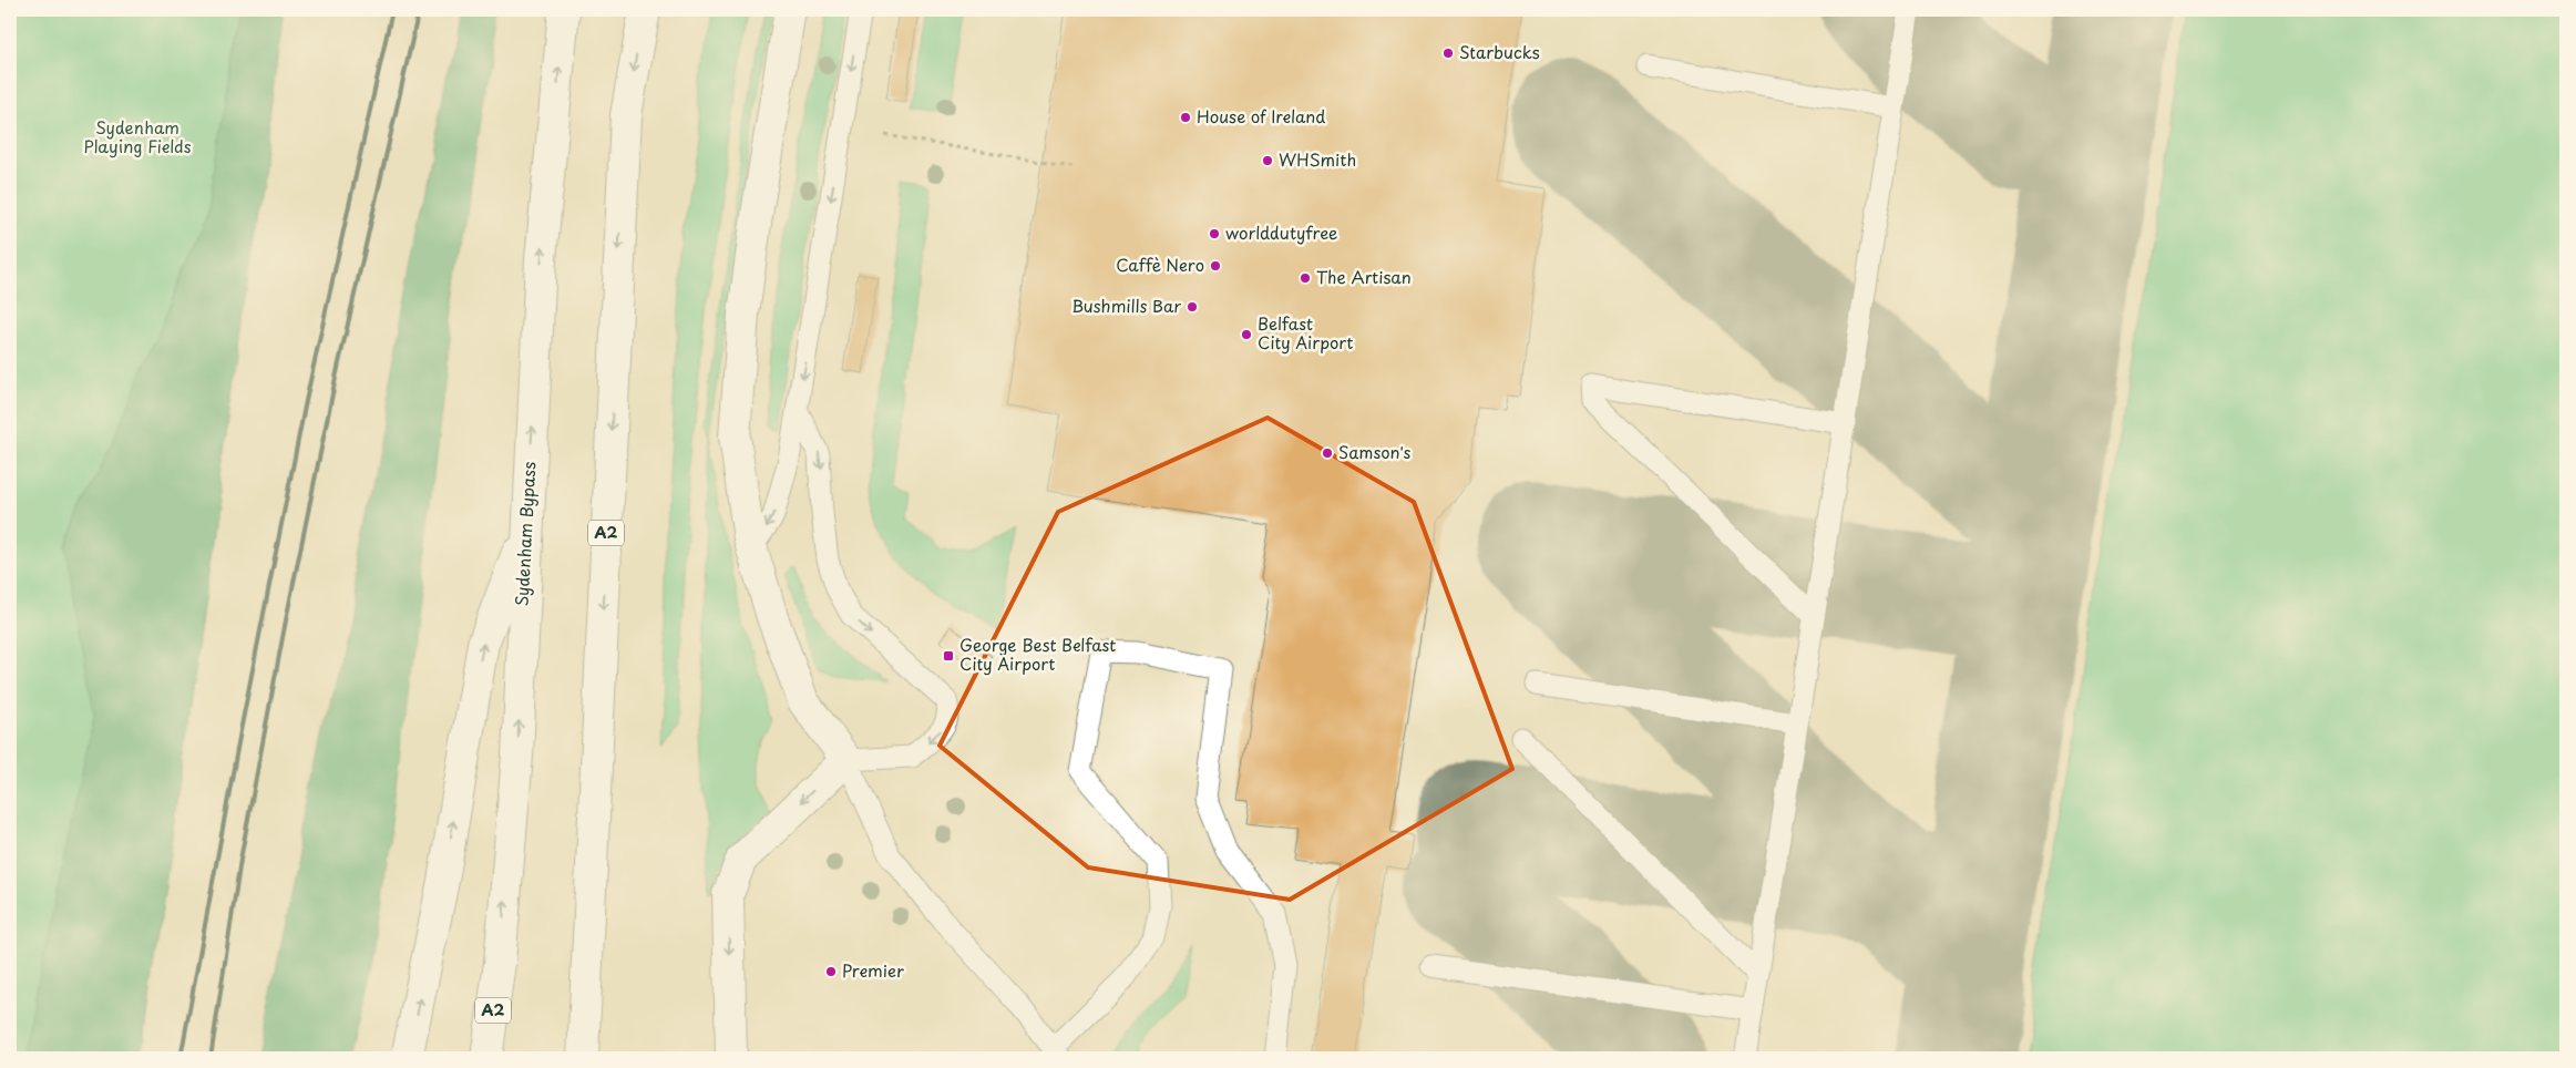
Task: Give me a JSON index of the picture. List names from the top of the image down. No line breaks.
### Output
{"streets":{"main road":["A2","Sydenham Bypass"]},"parks":["Sydenham Playing Fields"],"places":{"other":["Starbucks","House of Ireland","WHSmith","worlddutyfree","Caffè Nero","The Artisan","Bushmills Bar","Belfast City Airport","Samson's","Premier"],"transit":["George Best Belfast City Airport"]}}
